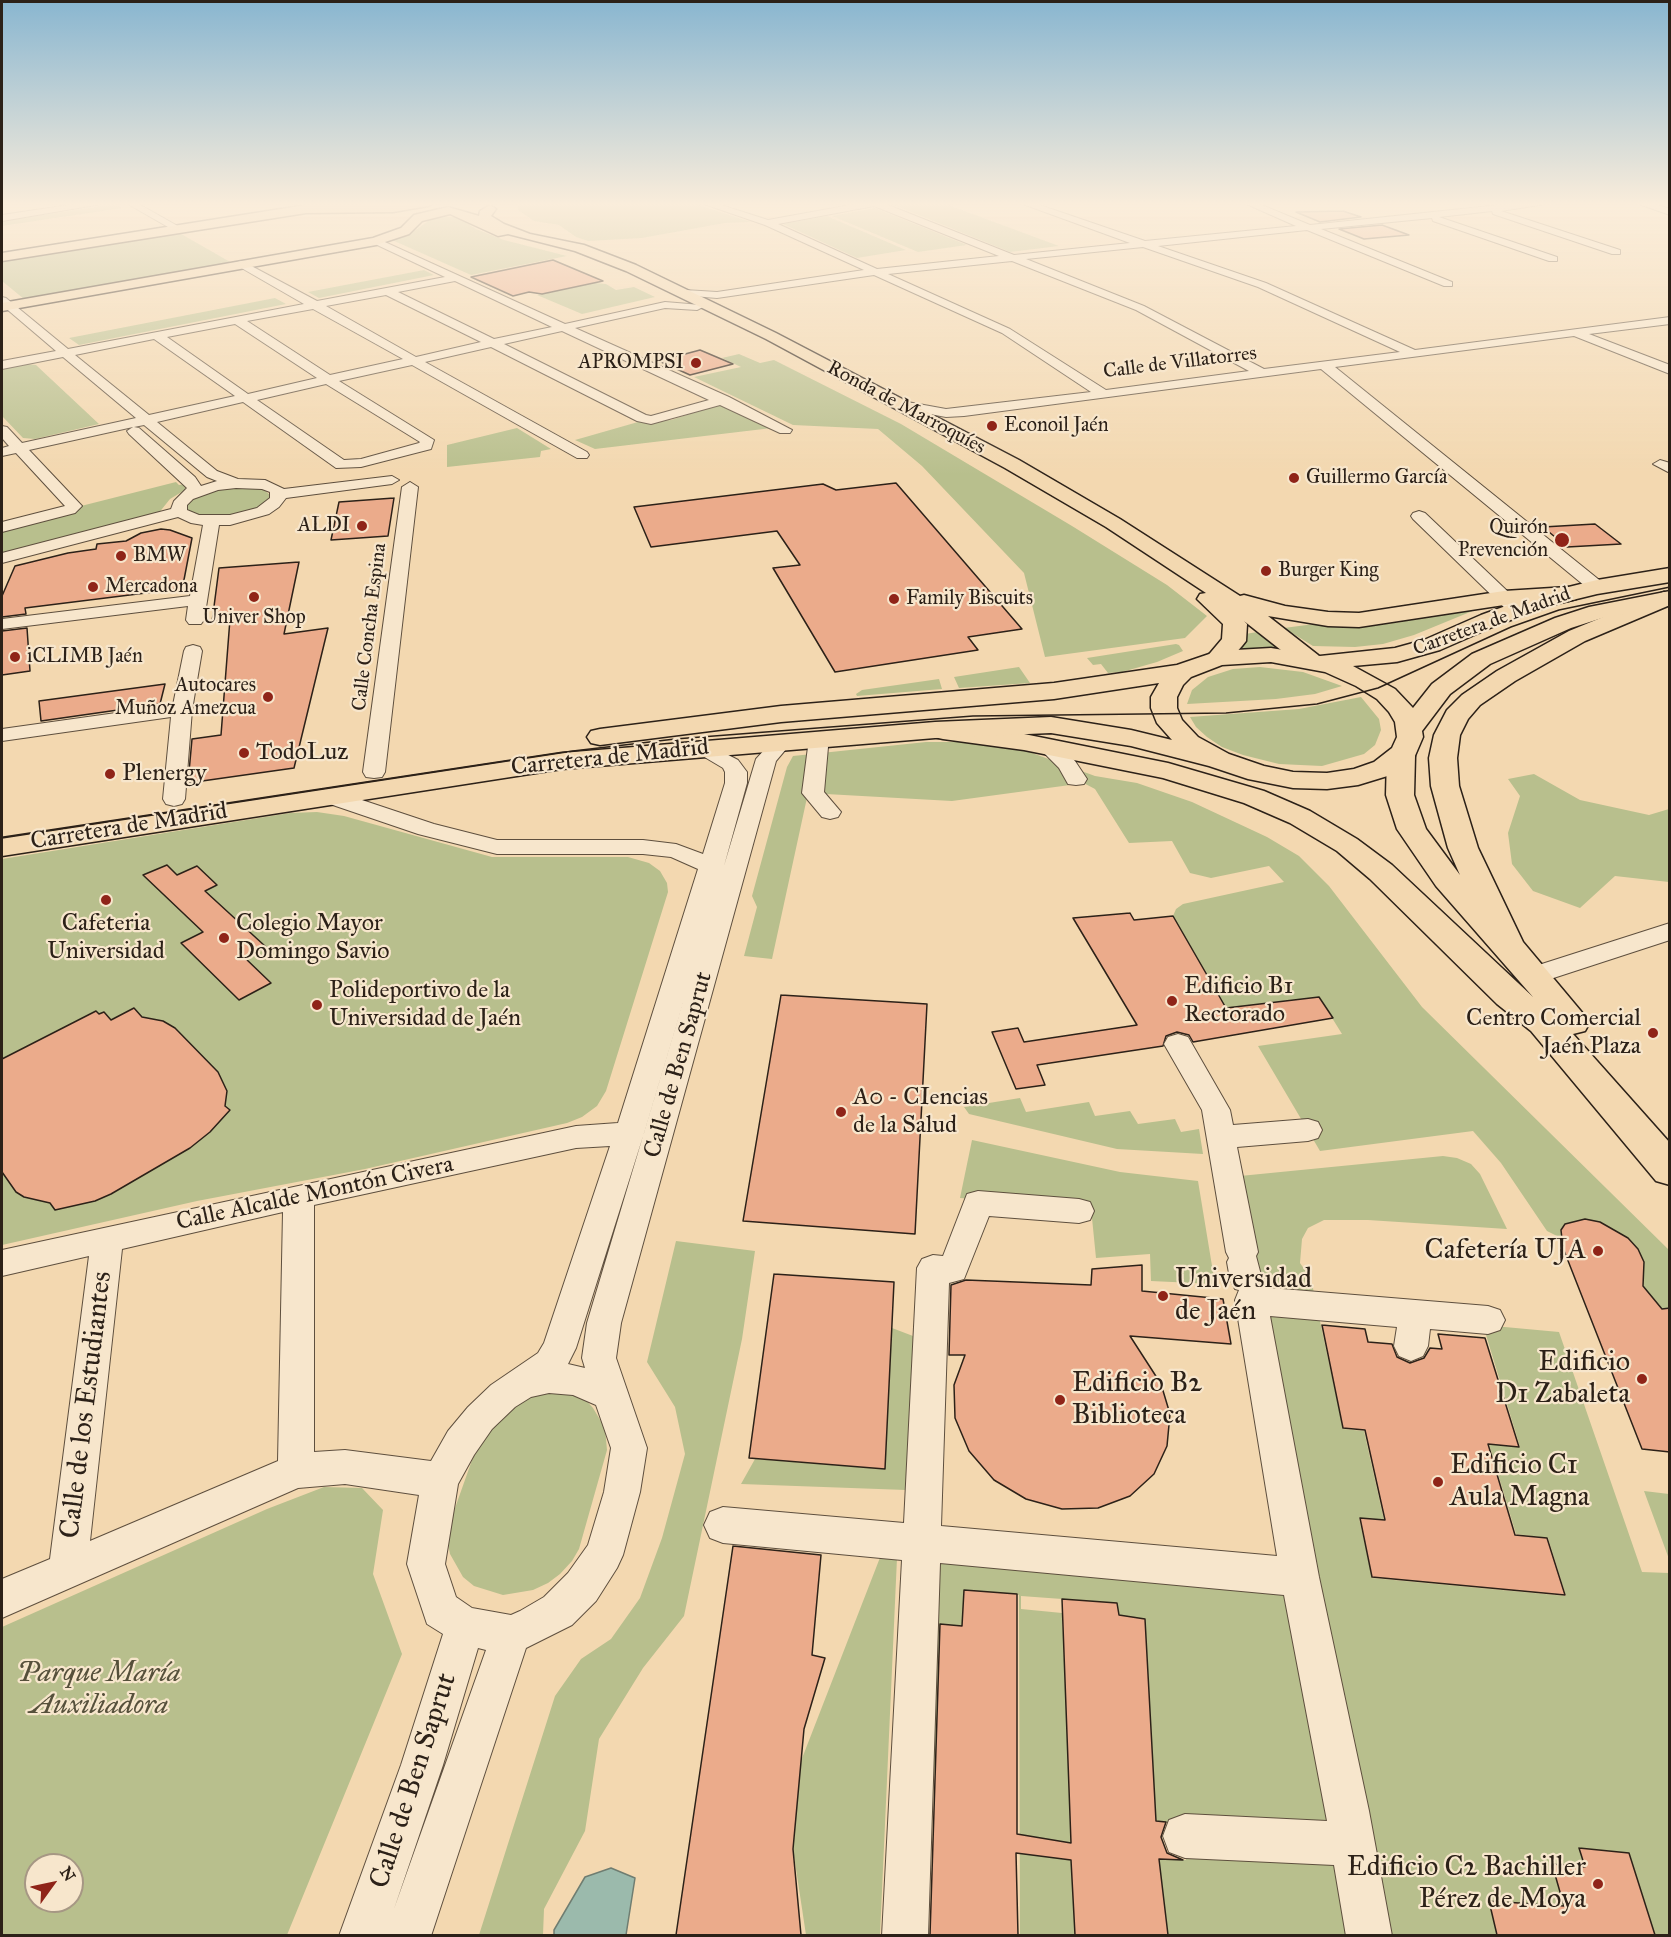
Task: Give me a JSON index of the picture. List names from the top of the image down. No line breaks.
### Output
{"streets":{"main road":["Ronda de Marroquíes","Carretera de Madrid"],"street":["Calle de Villatorres","Calle Concha Espina","Calle de Ben Saprut","Calle Alcalde Montón Civera","Calle de los Estudiantes"]},"crossings":[["Calle de Villatorres","Ronda de Marroquíes"],["Ronda de Marroquíes","Carretera de Madrid"],["Carretera de Madrid","Calle Concha Espina"],["Carretera de Madrid","Calle de Ben Saprut"],["Calle de Ben Saprut","Calle Alcalde Montón Civera"],["Calle Alcalde Montón Civera","Calle de los Estudiantes"]],"parks":["Parque María Auxiliadora"],"places":["APROMPSI","Econoil Jaén","Guillermo García","ALDI","Quirón Prevención","BMW","Burger King","Mercadona","Univer Shop","Family Biscuits","iCLIMB Jaén","Autocares Muñoz Amezcua","TodoLuz","Plenergy","Cafeteria Universidad","Colegio Mayor Domingo Savio","Edificio B1 Rectorado","Polideportivo de la Universidad de Jaén","Centro Comercial Jaén Plaza","A0 - CIencias de la Salud","Cafetería UJA","Universidad de Jaén","Edificio D1 Zabaleta","Edificio B2 Biblioteca","Edificio C1 Aula Magna","Edificio C2 Bachiller Pérez de Moya"],"north":"top right"}
